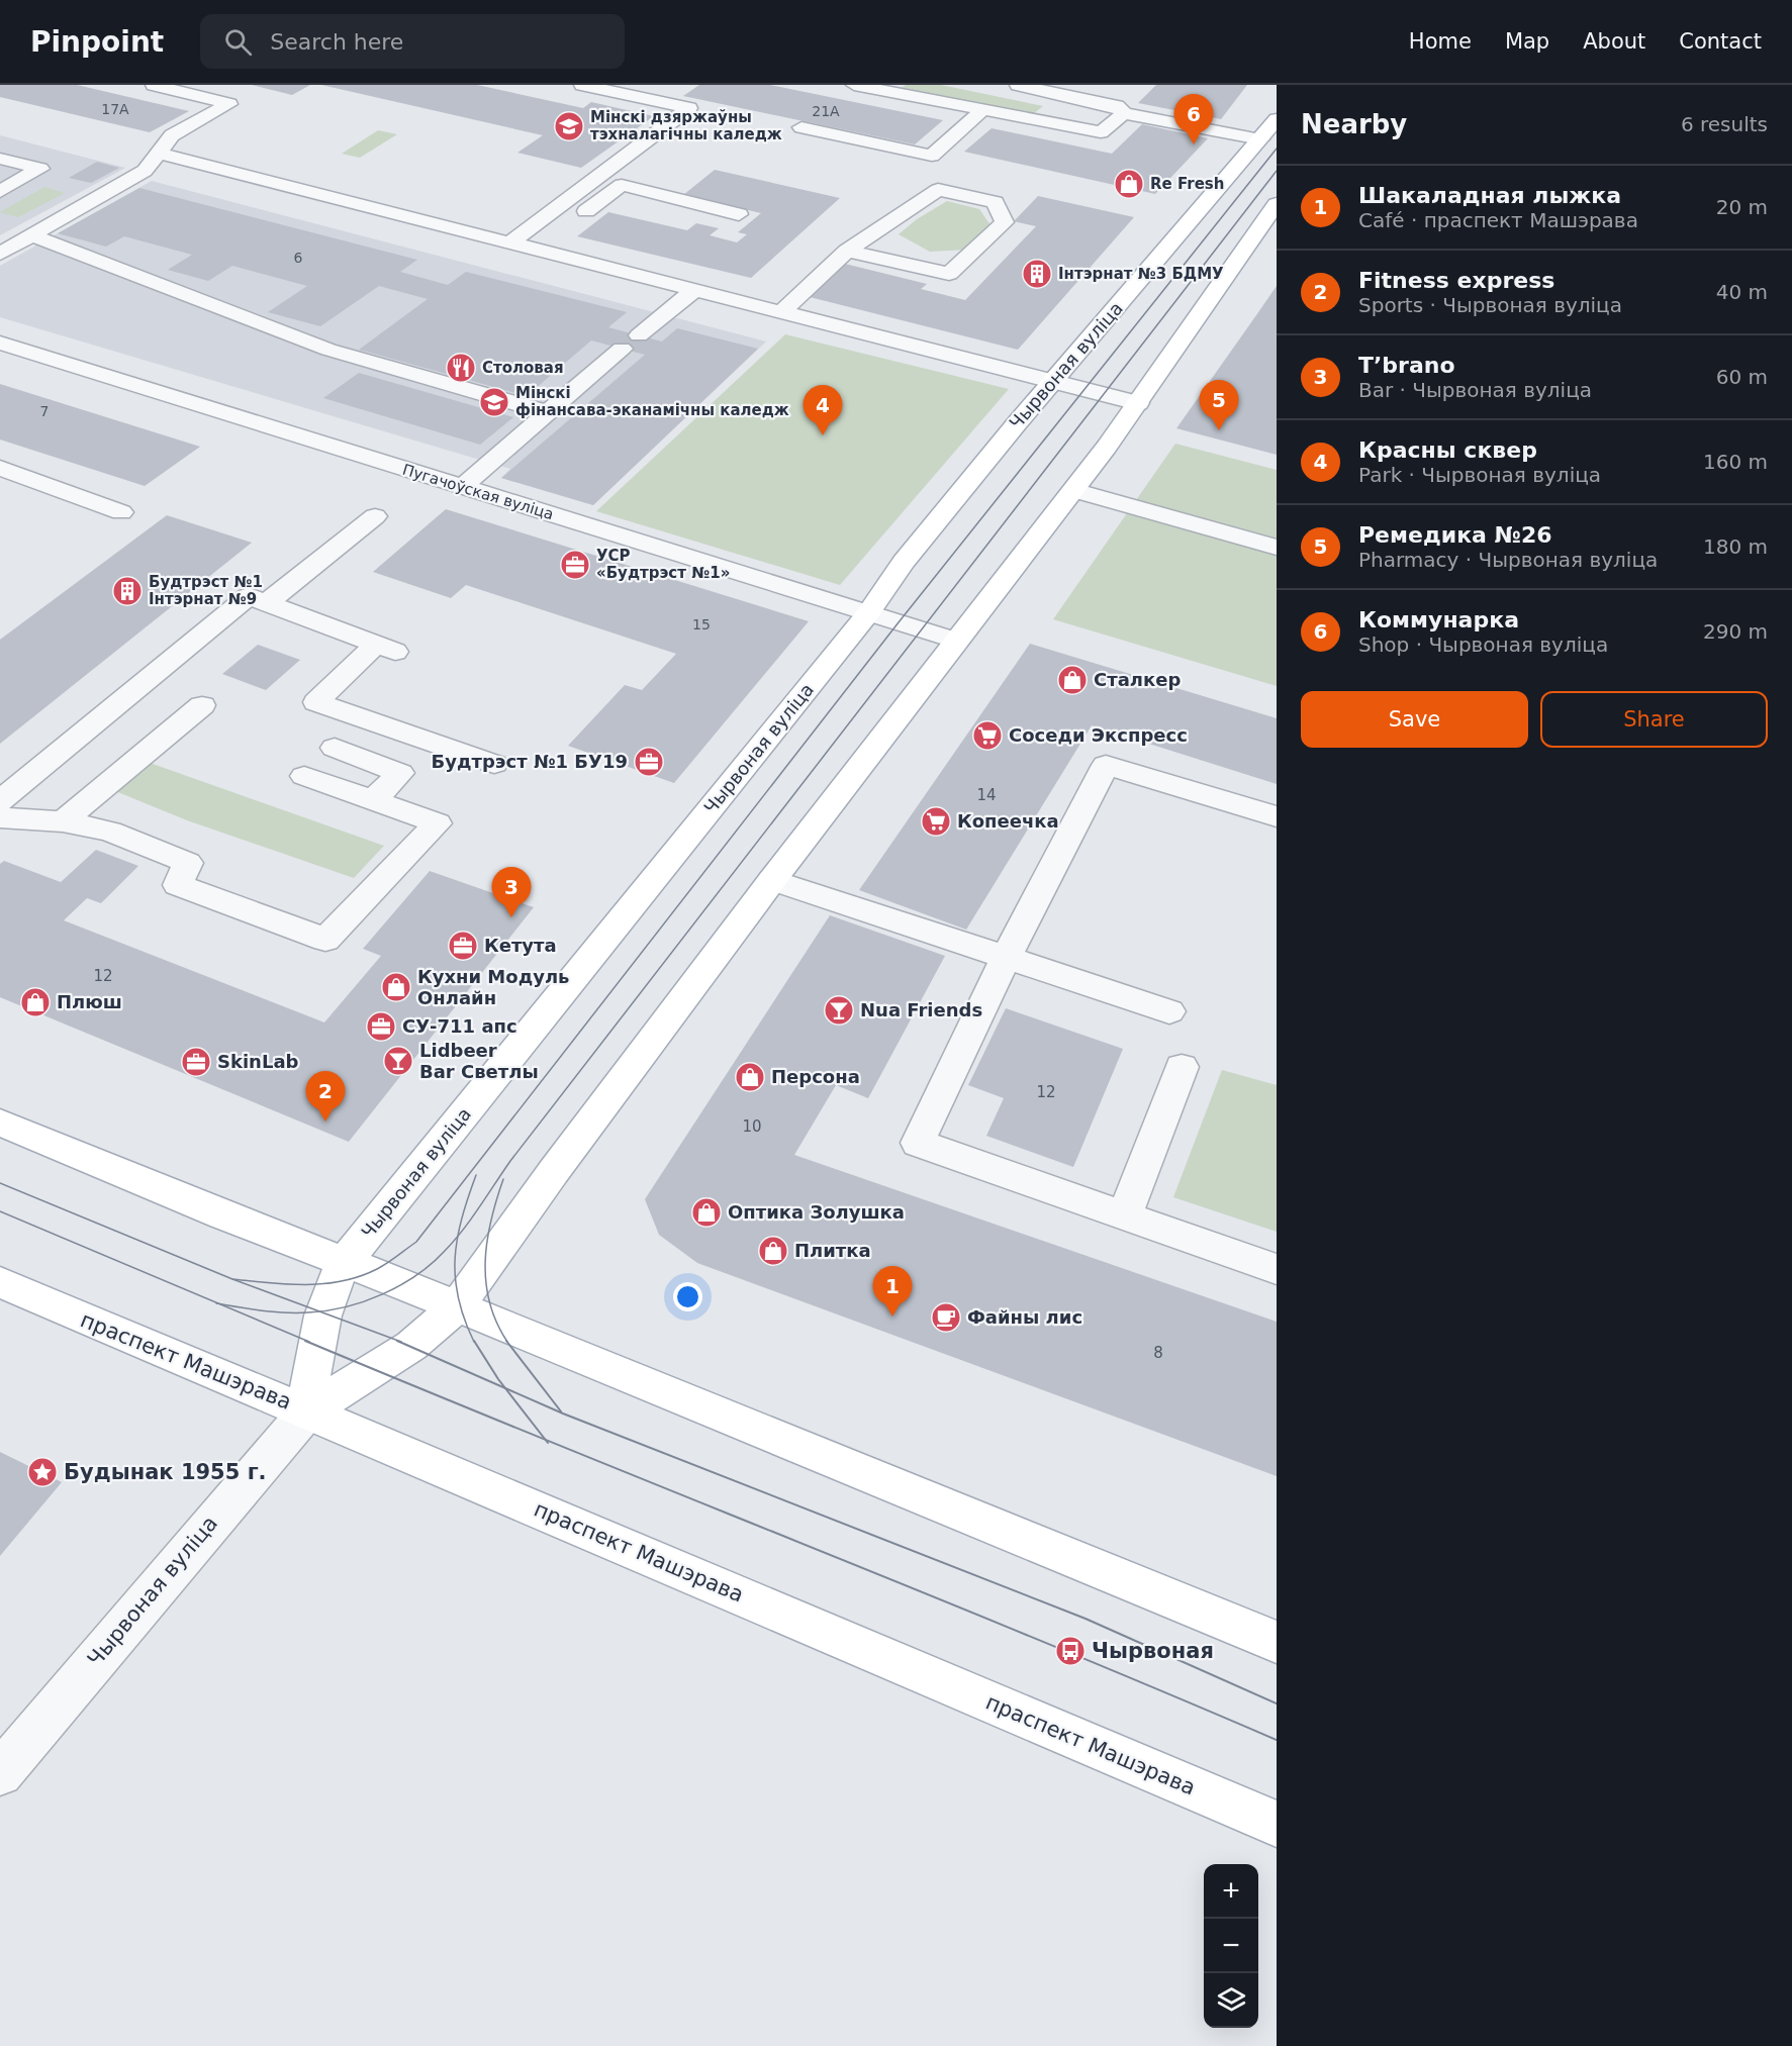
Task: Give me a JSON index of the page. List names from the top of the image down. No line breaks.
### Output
{"streets":{"main road":["Чырвоная вуліца","праспект Машэрава"],"street":["Пугачоўская вуліца"]},"crossings":[["Чырвоная вуліца","Пугачоўская вуліца"],["Чырвоная вуліца","праспект Машэрава"]],"places":{"school or university":["Мінскі дзяржаўны тэхналагічны каледж","Мінскі фінансава-эканамічны каледж"],"shop":["Re Fresh","Сталкер","Кухни Модуль Онлайн","Плюш","Персона","Оптика Золушка","Плитка"],"building":["Інтэрнат №3 БДМУ","Будтрэст №1 Інтэрнат №9"],"restaurant":["Столовая"],"office":["УСР «Будтрэст №1»","Будтрэст №1 БУ19","Кетута","СУ-711 апс","SkinLab"],"supermarket":["Соседи Экспресс","Копеечка"],"bar":["Nua Friends","Lidbeer Bar Светлы"],"cafe":["Файны лис"],"place":["Будынак 1955 г."],"bus stop":["Чырвоная"]},"house_numbers":["17А","21А","6","7","15","14","12","12","10","8"],"page":{"header":"Pinpoint","search":"Search here","nav":["Home","Map","About","Contact"],"heading":["Nearby","6 results"],"pins":["6","5","4","3","2","1"],"list":[{"mark":"1","name":"Шакаладная лыжка","note":"Café · праспект Машэрава","value":"20 m"},{"mark":"2","name":"Fitness express","note":"Sports · Чырвоная вуліца","value":"40 m"},{"mark":"3","name":"T’brano","note":"Bar · Чырвоная вуліца","value":"60 m"},{"mark":"4","name":"Красны сквер","note":"Park · Чырвоная вуліца","value":"160 m"},{"mark":"5","name":"Ремедика №26","note":"Pharmacy · Чырвоная вуліца","value":"180 m"},{"mark":"6","name":"Коммунарка","note":"Shop · Чырвоная вуліца","value":"290 m"}],"buttons":["Save","Share"],"map_buttons":["+","−"]}}
